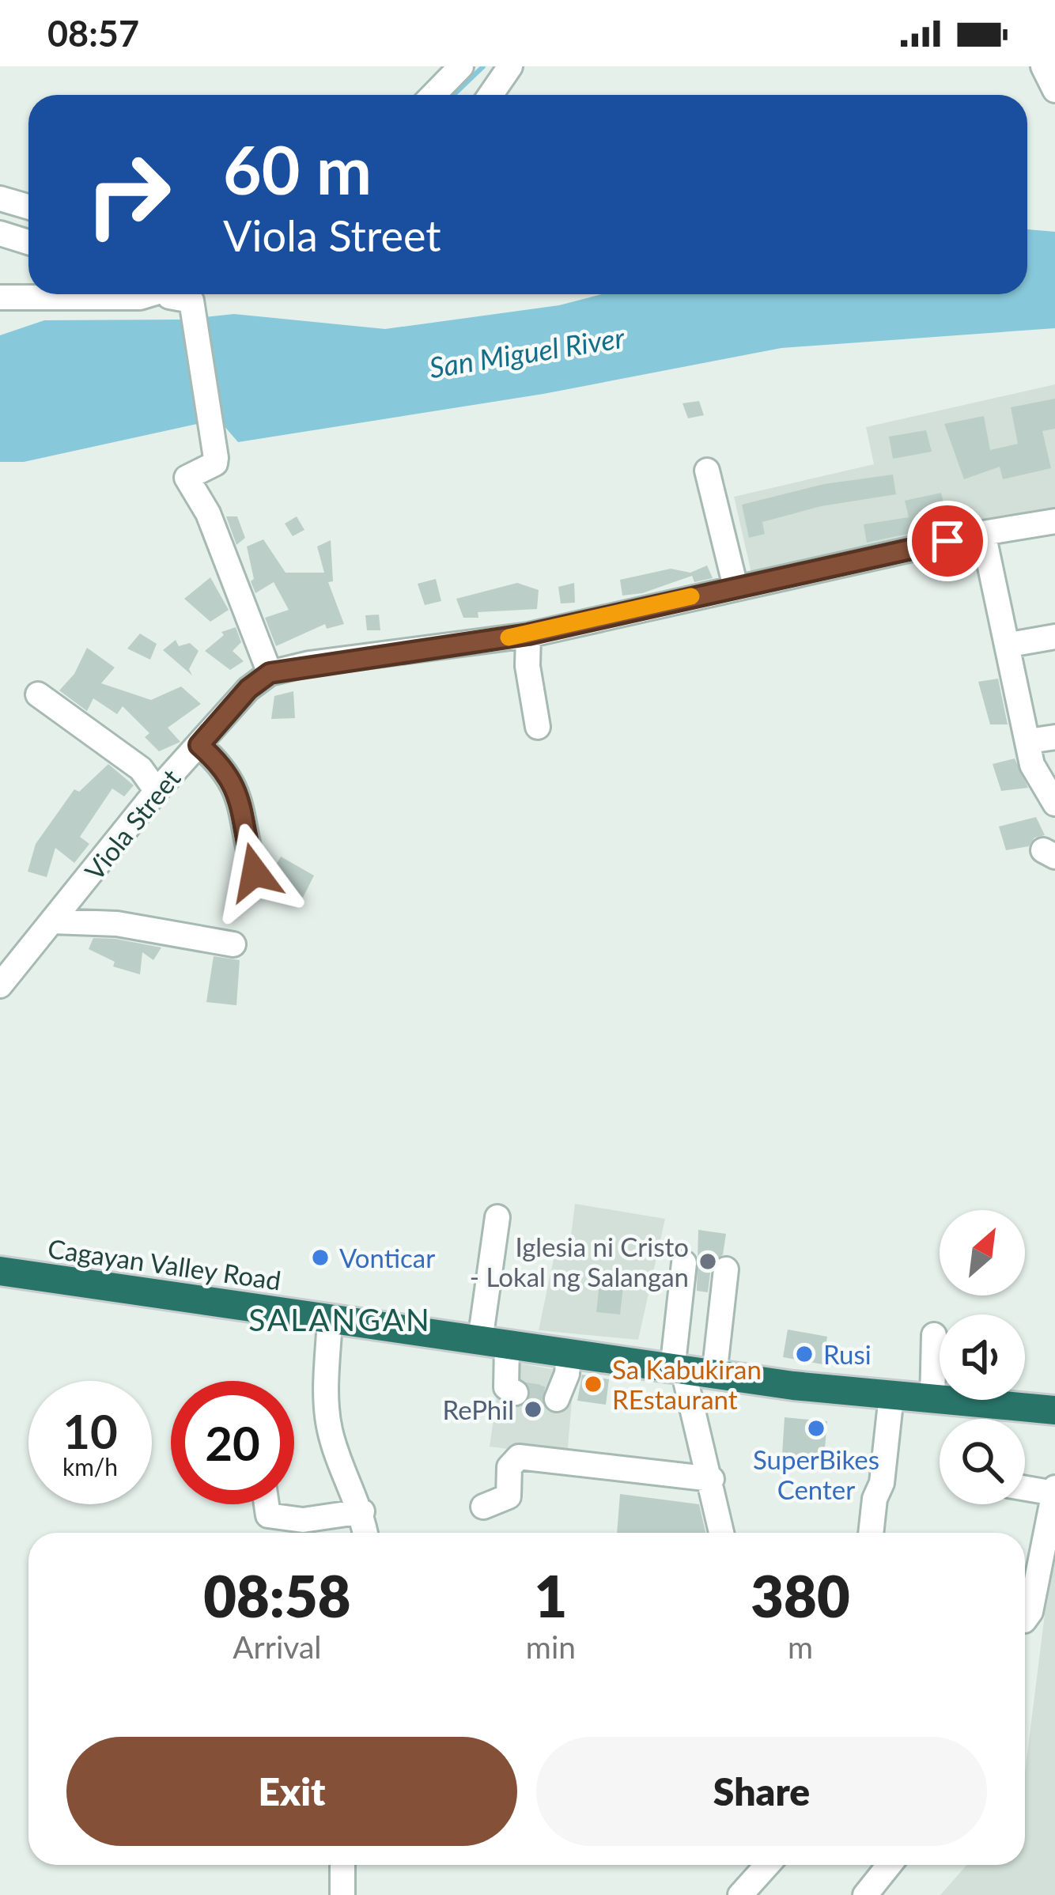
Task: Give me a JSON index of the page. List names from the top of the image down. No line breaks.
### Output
{"streets":{"highway":["Cagayan Valley Road"],"street":["Viola Street"]},"districts":["SALANGAN"],"water":["San Miguel River"],"places":["Vonticar","Iglesia ni Cristo - Lokal ng Salangan","Rusi","Sa Kabukiran REstaurant","RePhil","SuperBikes Center"],"north":"top right","page":{"status":"08:57","turn":["60 m","Viola Street"],"speed":"10 km/h","limit":"20","eta":["08:58","Arrival","1","min","380","m"],"buttons":["Exit","Share"]}}
